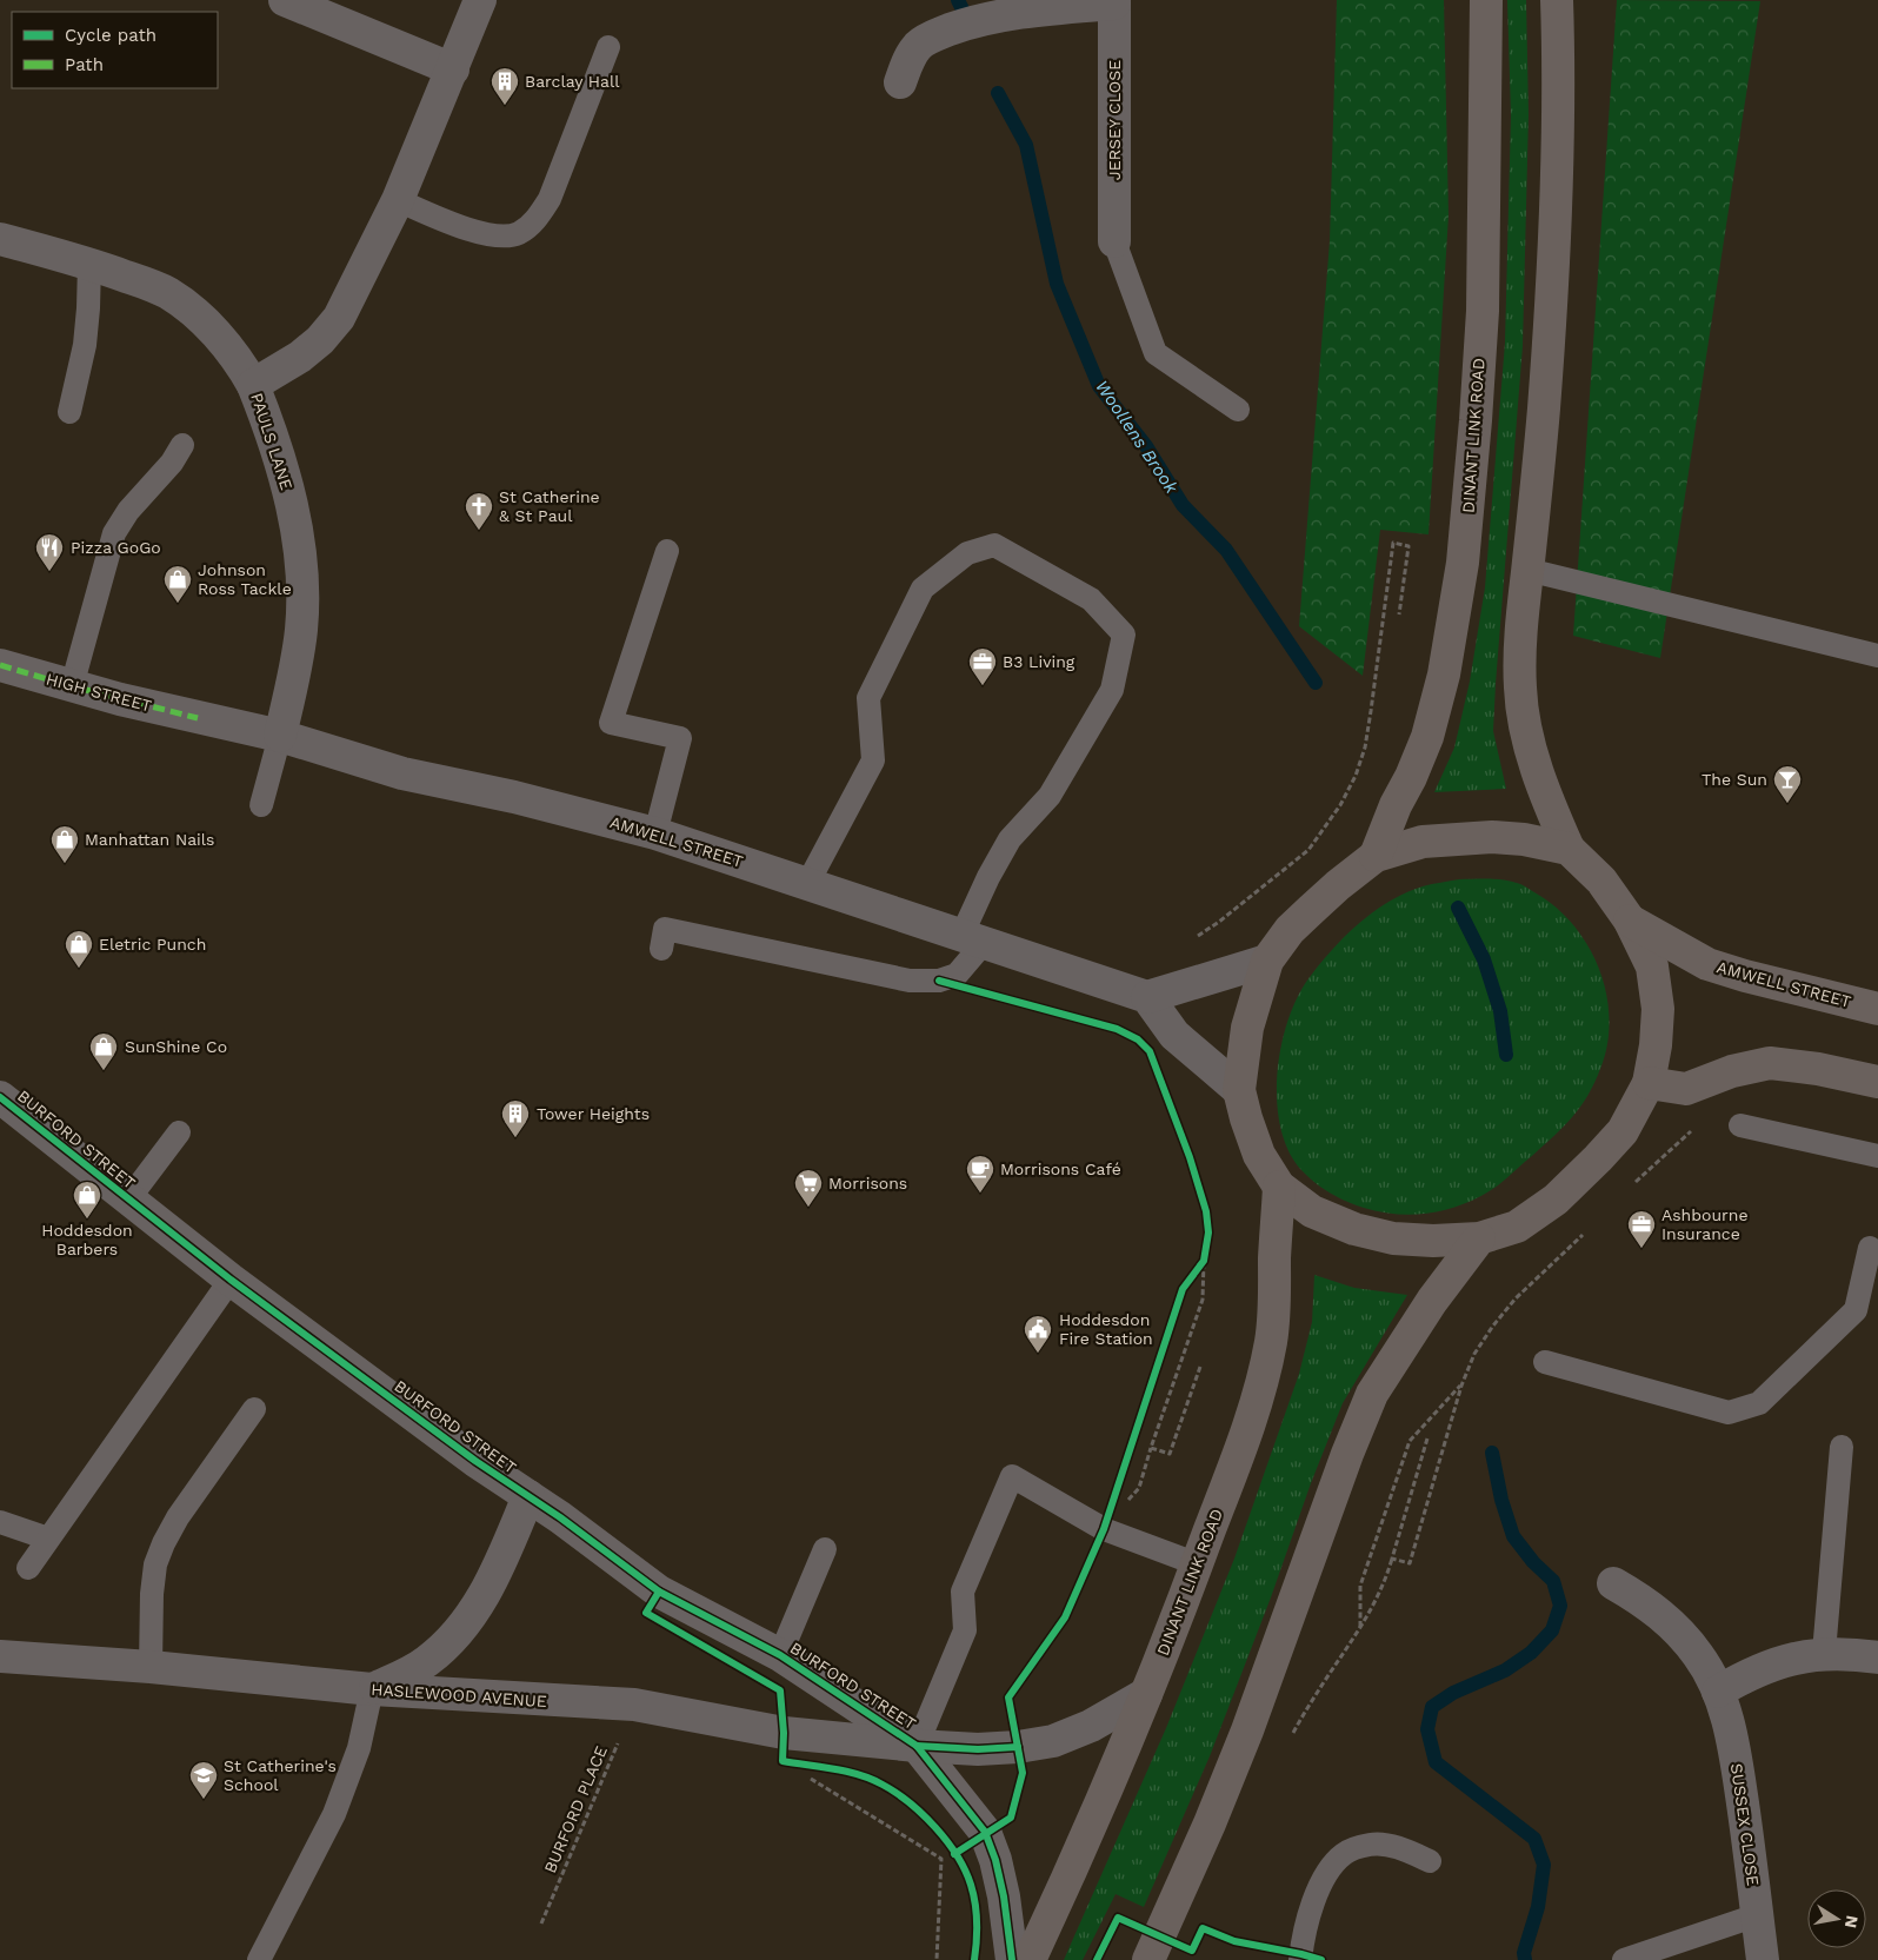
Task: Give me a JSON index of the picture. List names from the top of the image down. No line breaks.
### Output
{"streets":{"main road":["DINANT LINK ROAD","AMWELL STREET"],"street":["JERSEY CLOSE","PAULS LANE","HIGH STREET","BURFORD STREET","HASLEWOOD AVENUE","SUSSEX CLOSE"],"path":["BURFORD PLACE"]},"crossings":[["DINANT LINK ROAD","BURFORD STREET"],["PAULS LANE","AMWELL STREET"],["HIGH STREET","AMWELL STREET"],["BURFORD STREET","HASLEWOOD AVENUE"],["HASLEWOOD AVENUE","BURFORD PLACE"]],"water":["Woollens Brook"],"places":{"building":["Barclay Hall","Tower Heights"],"church":["St Catherine & St Paul"],"restaurant":["Pizza GoGo"],"shop":["Johnson Ross Tackle","Manhattan Nails","Eletric Punch","SunShine Co","Hoddesdon Barbers"],"office":["B3 Living","Ashbourne Insurance"],"bar":["The Sun"],"cafe":["Morrisons Café"],"supermarket":["Morrisons"],"public building":["Hoddesdon Fire Station"],"school or university":["St Catherine's School"]},"legend":["Cycle path","Path"],"north":"right"}
